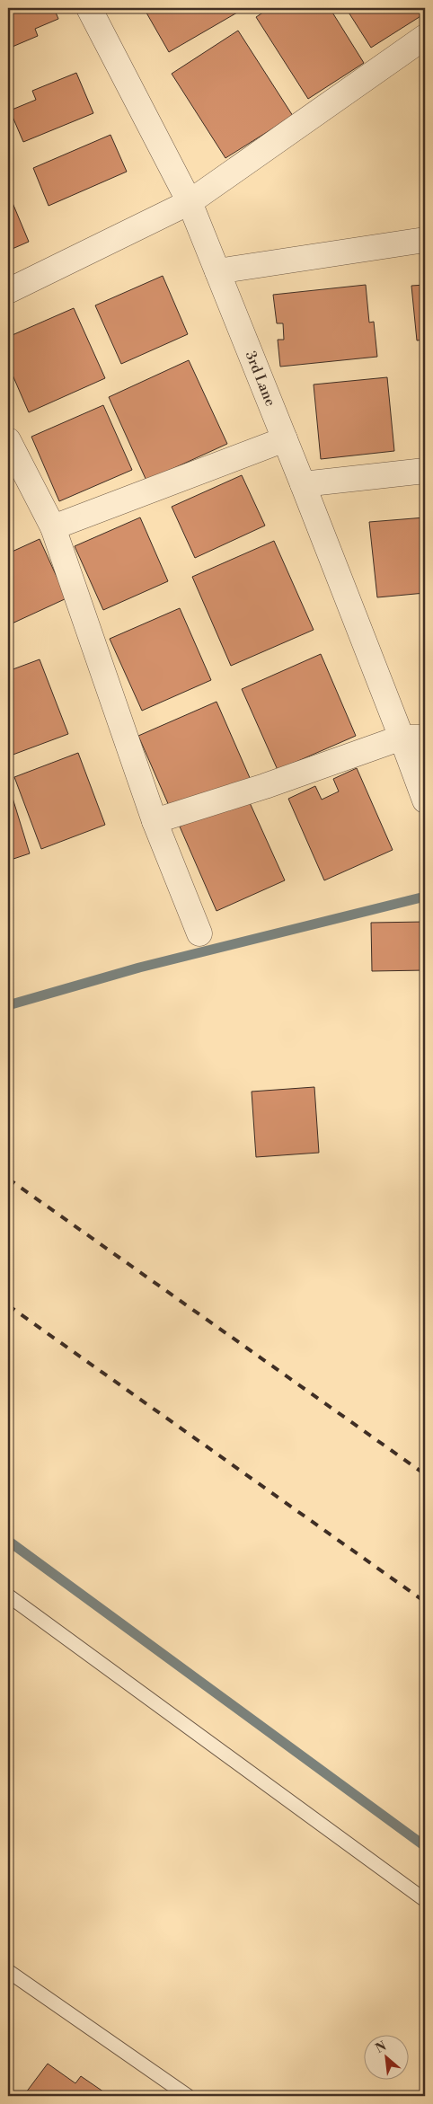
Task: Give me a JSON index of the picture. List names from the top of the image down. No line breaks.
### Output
{"streets":{"street":["3rd Lane"]},"north":"top left"}
